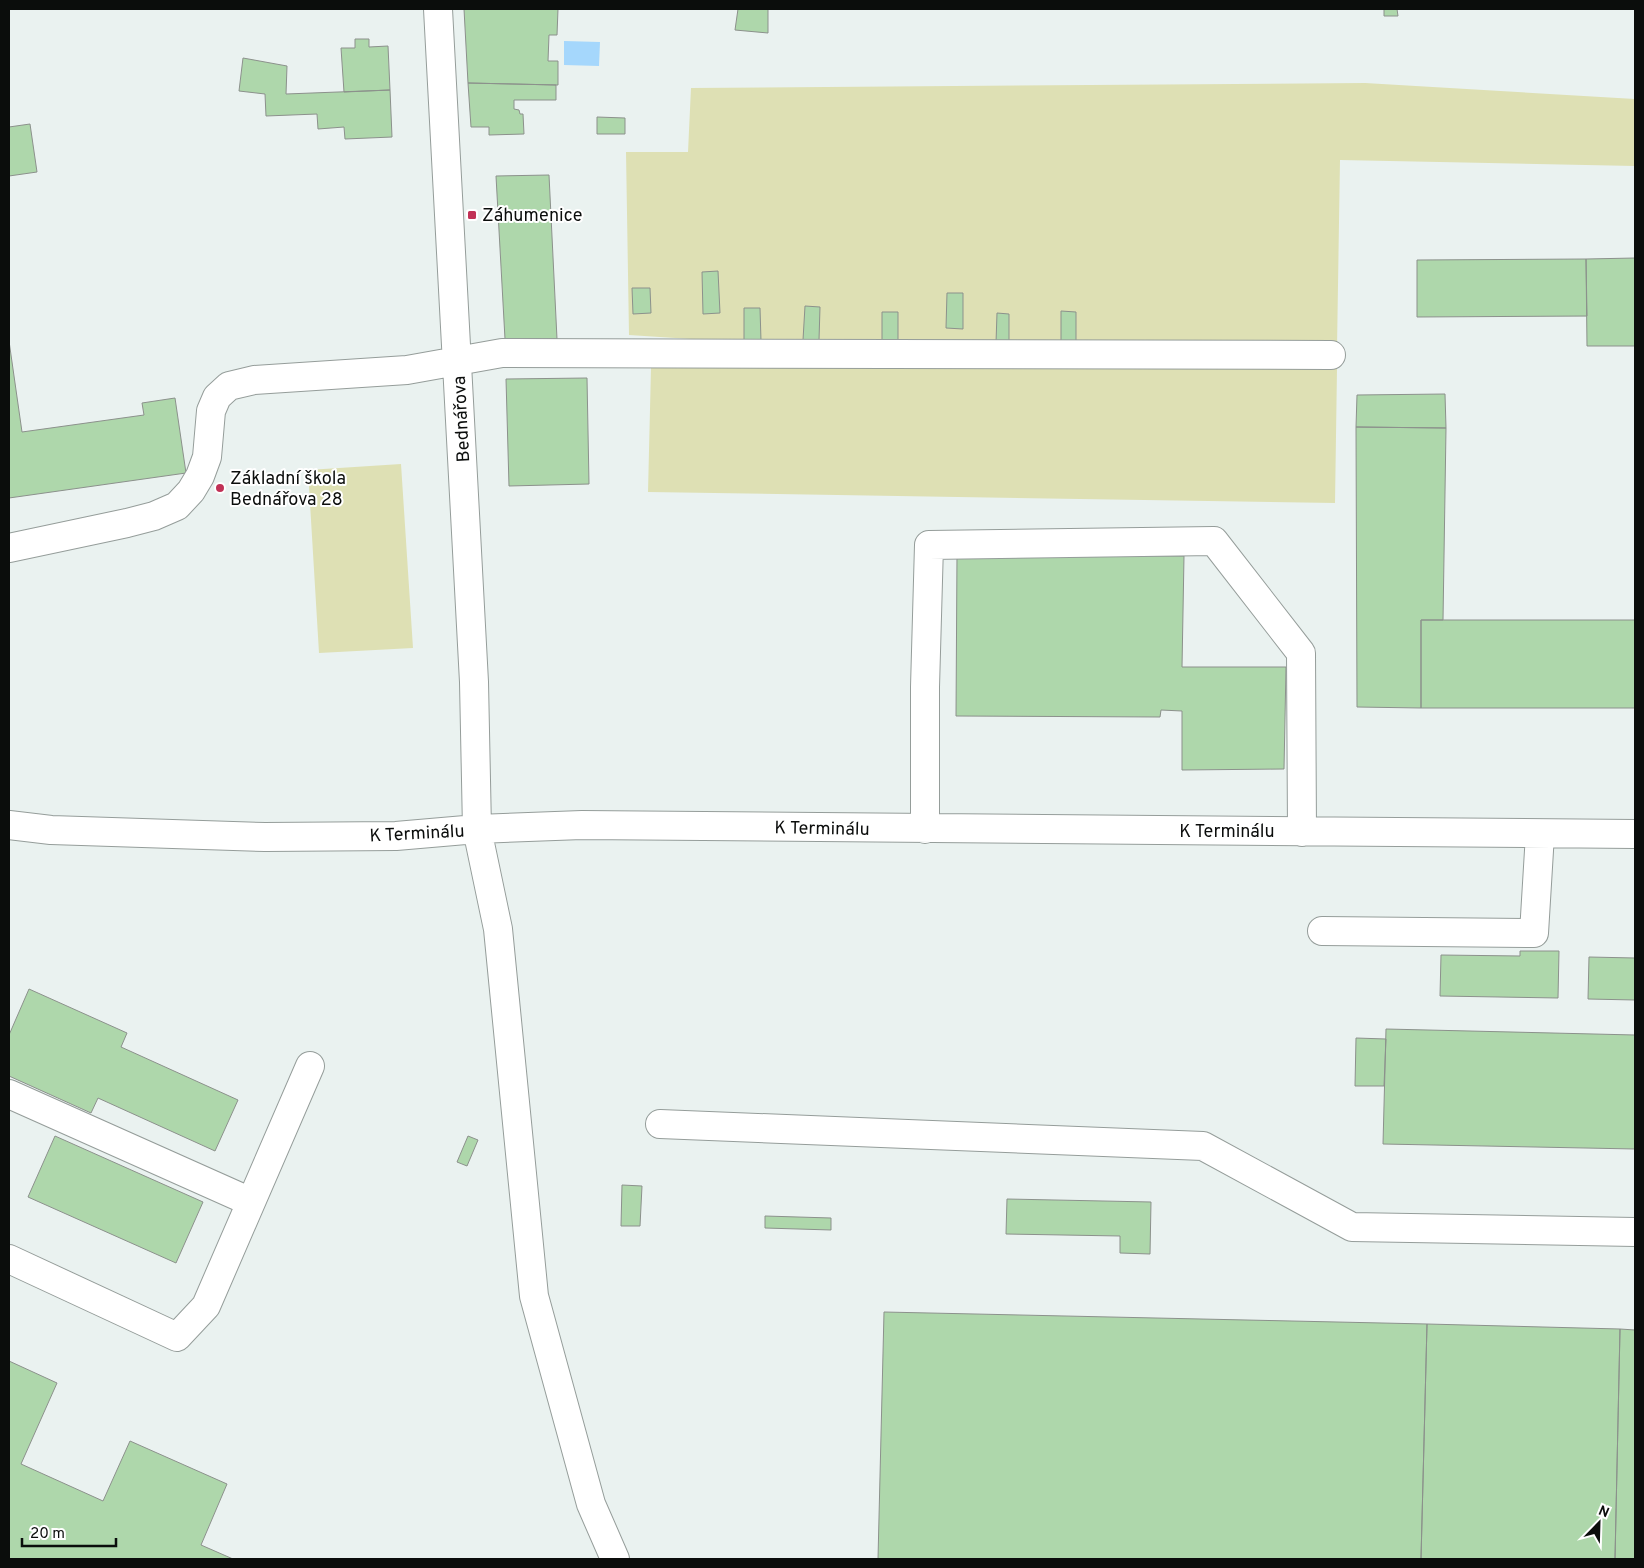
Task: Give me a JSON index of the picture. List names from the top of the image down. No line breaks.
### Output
{"streets":{"street":["Bednářova","K Terminálu"]},"crossings":[["Bednářova","K Terminálu"]],"places":{"transit":["Záhumenice"],"other":["Základní škola Bednářova 28"]},"scale_bar":"20 m","north":"top right"}
